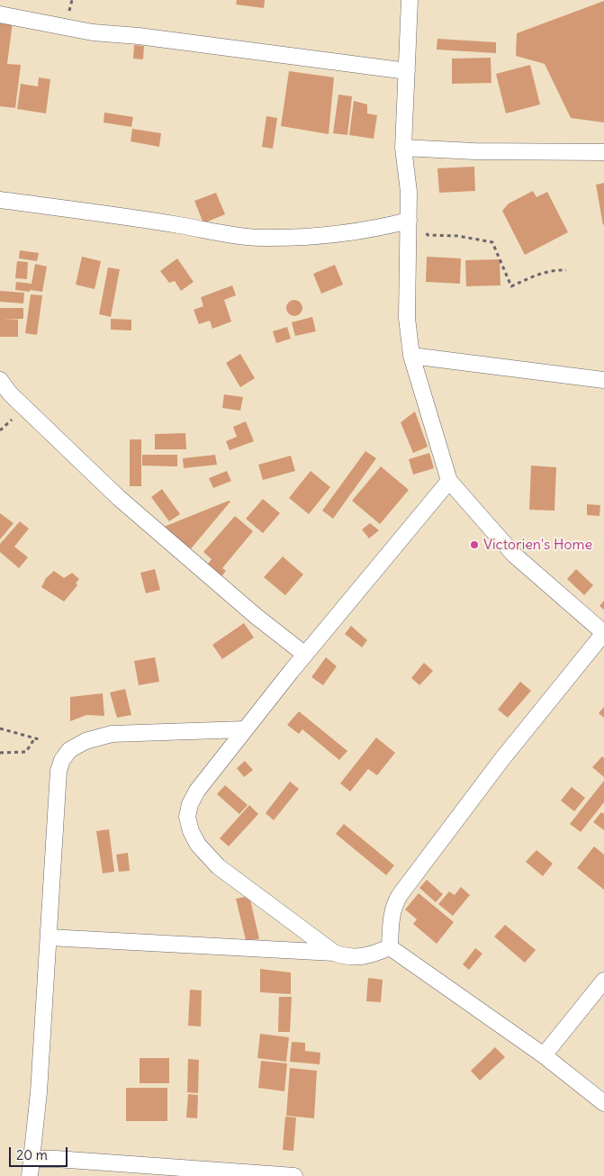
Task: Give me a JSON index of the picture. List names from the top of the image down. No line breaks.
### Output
{"places":["Victorien's Home"],"scale_bar":"20 m"}
